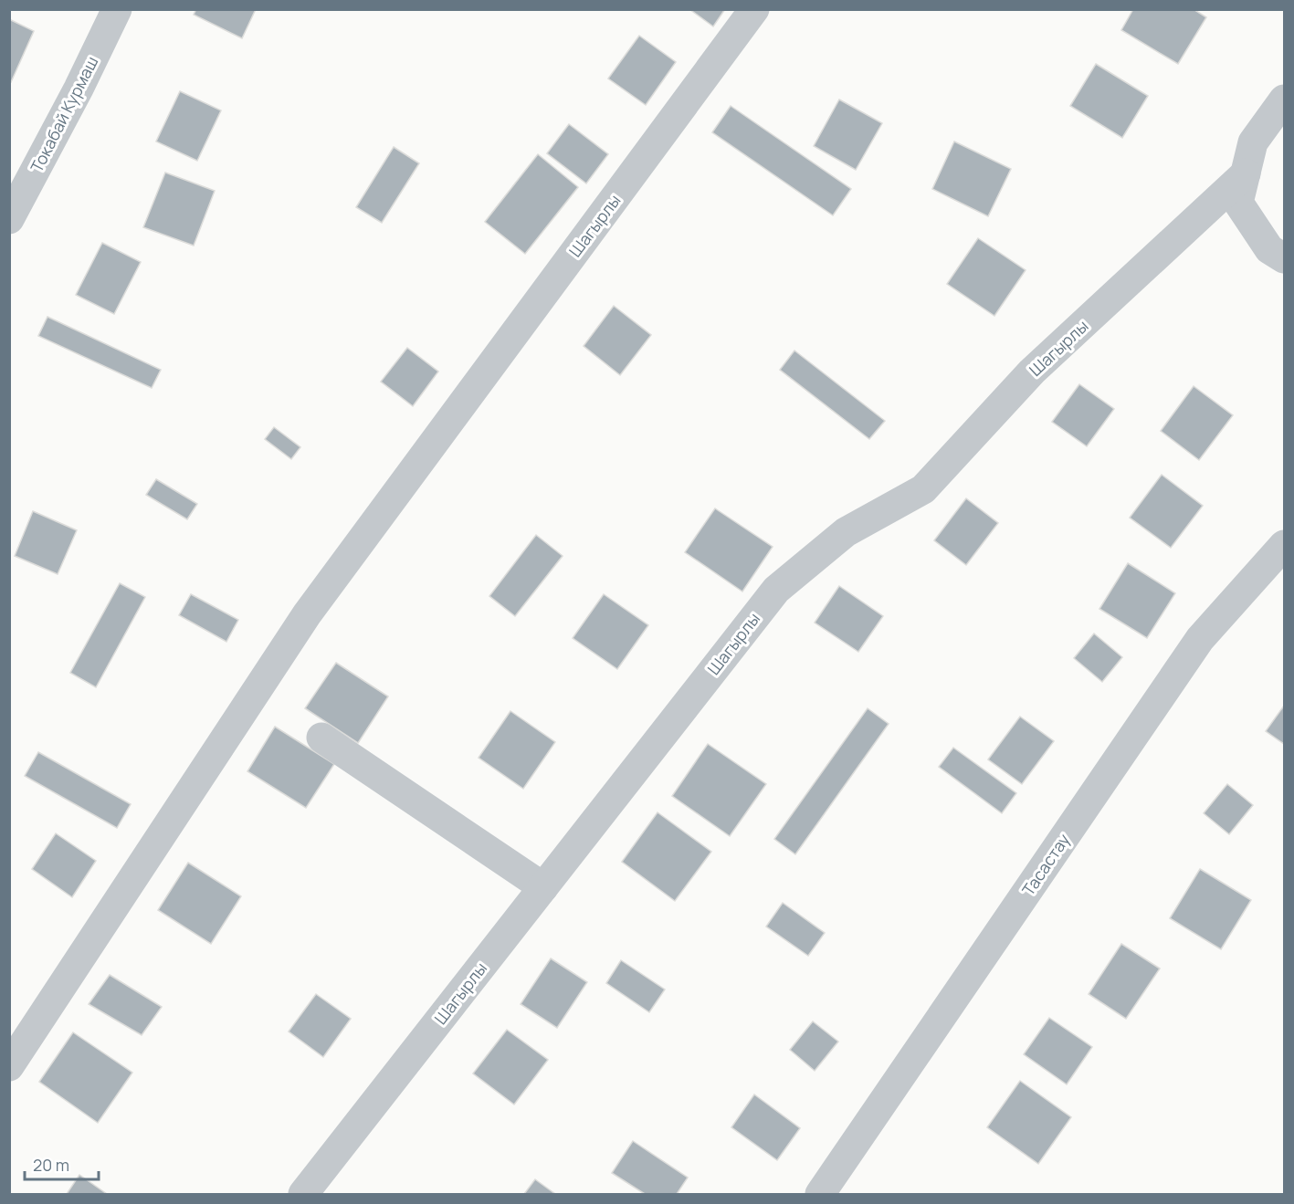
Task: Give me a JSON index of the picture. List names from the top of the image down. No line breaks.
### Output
{"streets":{"street":["Токабай Курмаш","Шагырлы","Тасастау"]},"scale_bar":"20 m"}
